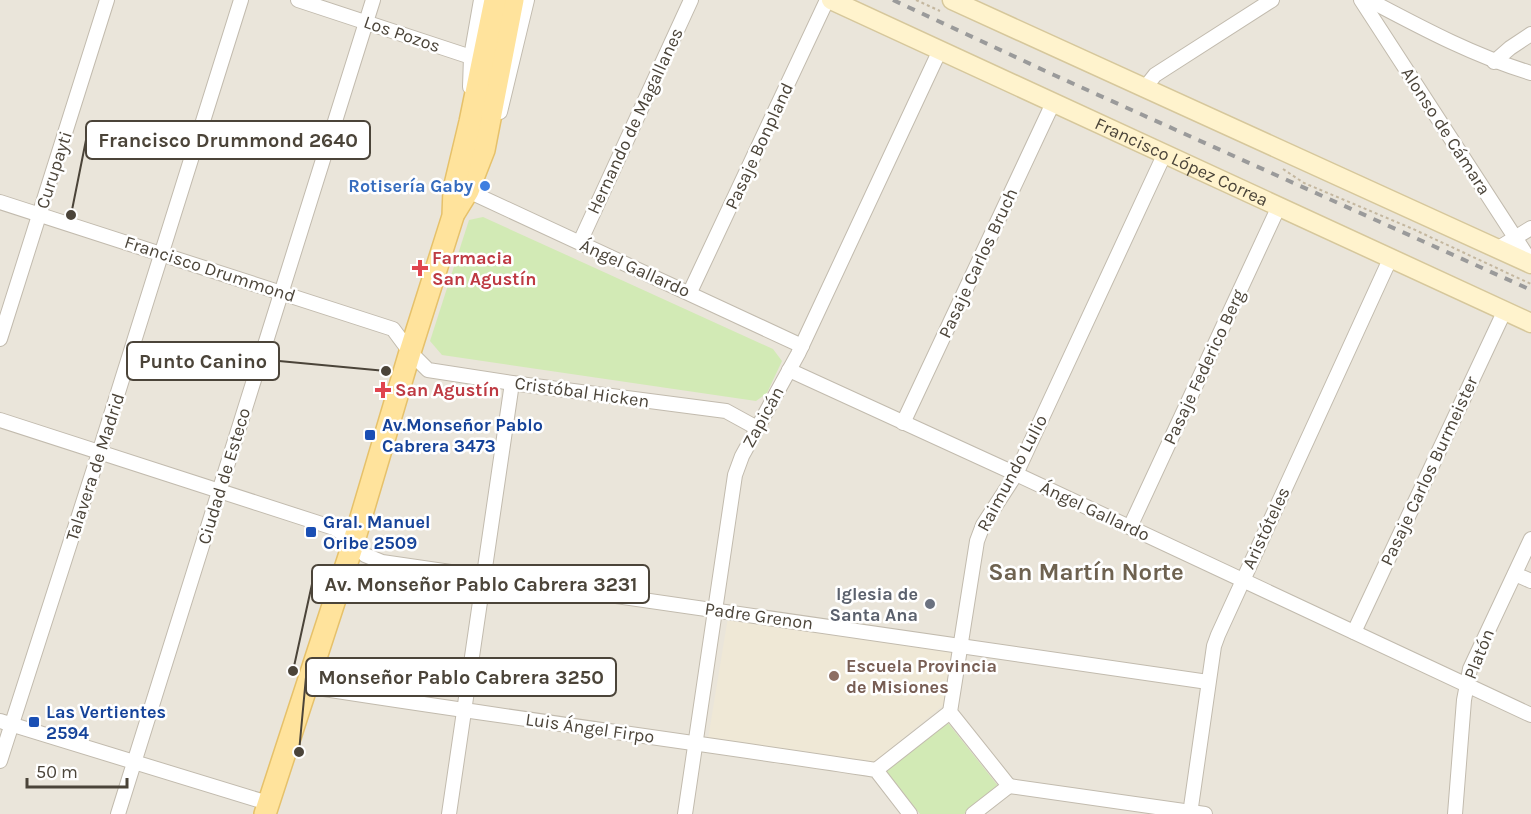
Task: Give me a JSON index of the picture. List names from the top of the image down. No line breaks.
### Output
{"streets":{"main road":["Francisco López Correa"],"street":["Los Pozos","Hernando de Magallanes","Alonso de Cámara","Pasaje Bonpland","Curupayti","Pasaje Carlos Bruch","Ángel Gallardo","Francisco Drummond","Pasaje Federico Berg","Cristóbal Hicken","Zapicán","Talavera de Madrid","Pasaje Carlos Burmeister","Raimundo Lulio","Ciudad de Esteco","Aristóteles","Padre Grenon","Platón","Luis Ángel Firpo"]},"crossings":[["Los Pozos","Ciudad de Esteco"],["Hernando de Magallanes","Ángel Gallardo"],["Pasaje Bonpland","Francisco López Correa"],["Pasaje Bonpland","Ángel Gallardo"],["Francisco López Correa","Pasaje Carlos Bruch"],["Francisco López Correa","Pasaje Federico Berg"],["Francisco López Correa","Zapicán"],["Francisco López Correa","Pasaje Carlos Burmeister"],["Francisco López Correa","Raimundo Lulio"],["Francisco López Correa","Aristóteles"],["Curupayti","Francisco Drummond"],["Pasaje Carlos Bruch","Ángel Gallardo"],["Ángel Gallardo","Pasaje Federico Berg"],["Ángel Gallardo","Zapicán"],["Ángel Gallardo","Pasaje Carlos Burmeister"],["Ángel Gallardo","Raimundo Lulio"],["Ángel Gallardo","Aristóteles"],["Ángel Gallardo","Platón"],["Francisco Drummond","Cristóbal Hicken"],["Francisco Drummond","Talavera de Madrid"],["Francisco Drummond","Ciudad de Esteco"],["Cristóbal Hicken","Zapicán"],["Zapicán","Padre Grenon"],["Zapicán","Luis Ángel Firpo"],["Talavera de Madrid","Padre Grenon"],["Raimundo Lulio","Padre Grenon"],["Ciudad de Esteco","Padre Grenon"],["Aristóteles","Padre Grenon"]],"districts":["San Martín Norte"],"places":{"other":["Rotisería Gaby","Francisco Drummond 2640","Punto Canino","Iglesia de Santa Ana","Av. Monseñor Pablo Cabrera 3231","Escuela Provincia de Misiones","Monseñor Pablo Cabrera 3250"],"health":["Farmacia San Agustín","San Agustín"],"transit":["Av.Monseñor Pablo Cabrera 3473","Gral. Manuel Oribe 2509","Las Vertientes 2594"]},"scale_bar":"50 m"}
